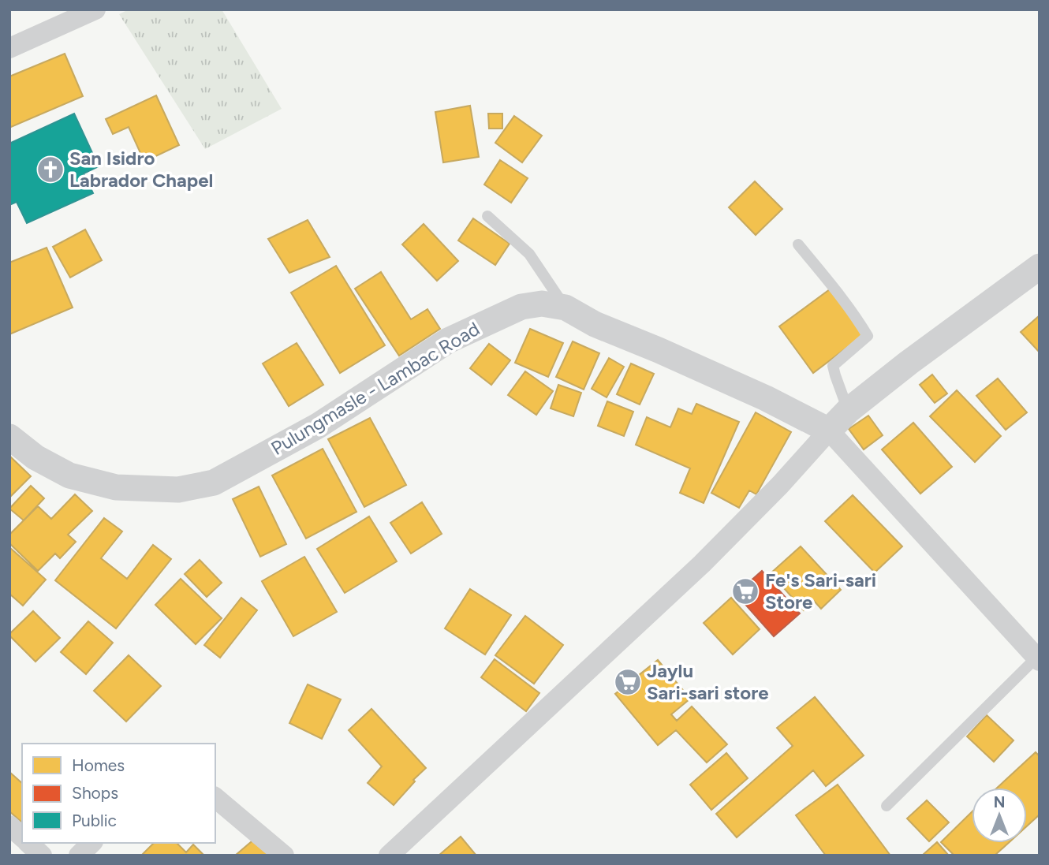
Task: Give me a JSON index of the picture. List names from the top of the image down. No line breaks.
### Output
{"streets":{"street":["Pulungmasle - Lambac Road"]},"places":{"church":["San Isidro Labrador Chapel"],"supermarket":["Fe's Sari-sari Store","Jaylu Sari-sari store"]},"legend":["Homes","Shops","Public"],"north":"top"}
